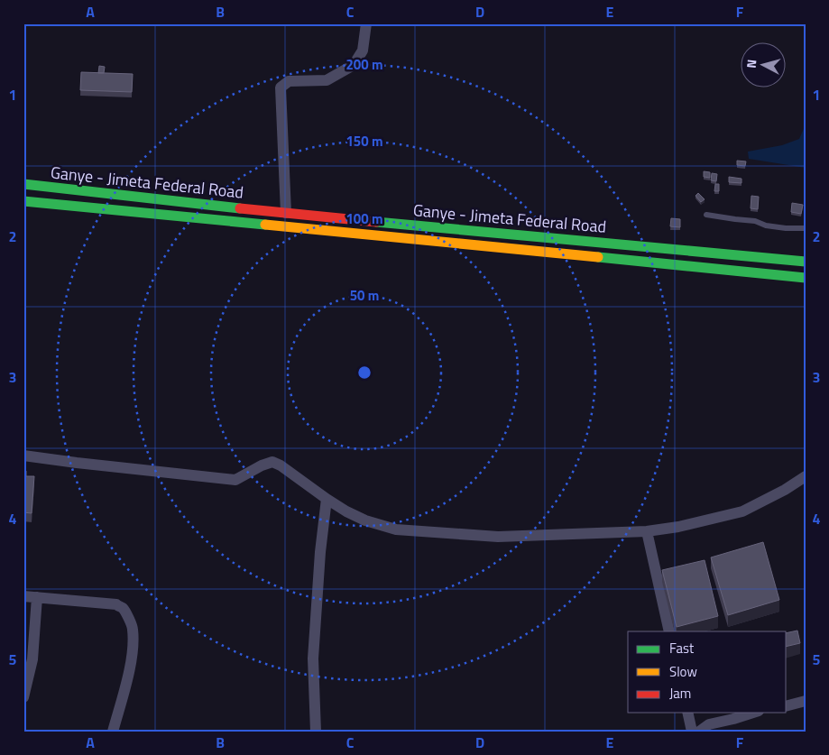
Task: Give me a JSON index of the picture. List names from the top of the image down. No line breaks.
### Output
{"streets":{"main road":["Ganye - Jimeta Federal Road"]},"legend":["Fast","Slow","Jam"],"north":"left","grid":{"columns":["A","B","C","D","E","F"],"rows":["1","2","3","4","5"]},"rings":["200 m","150 m","100 m","50 m"]}
